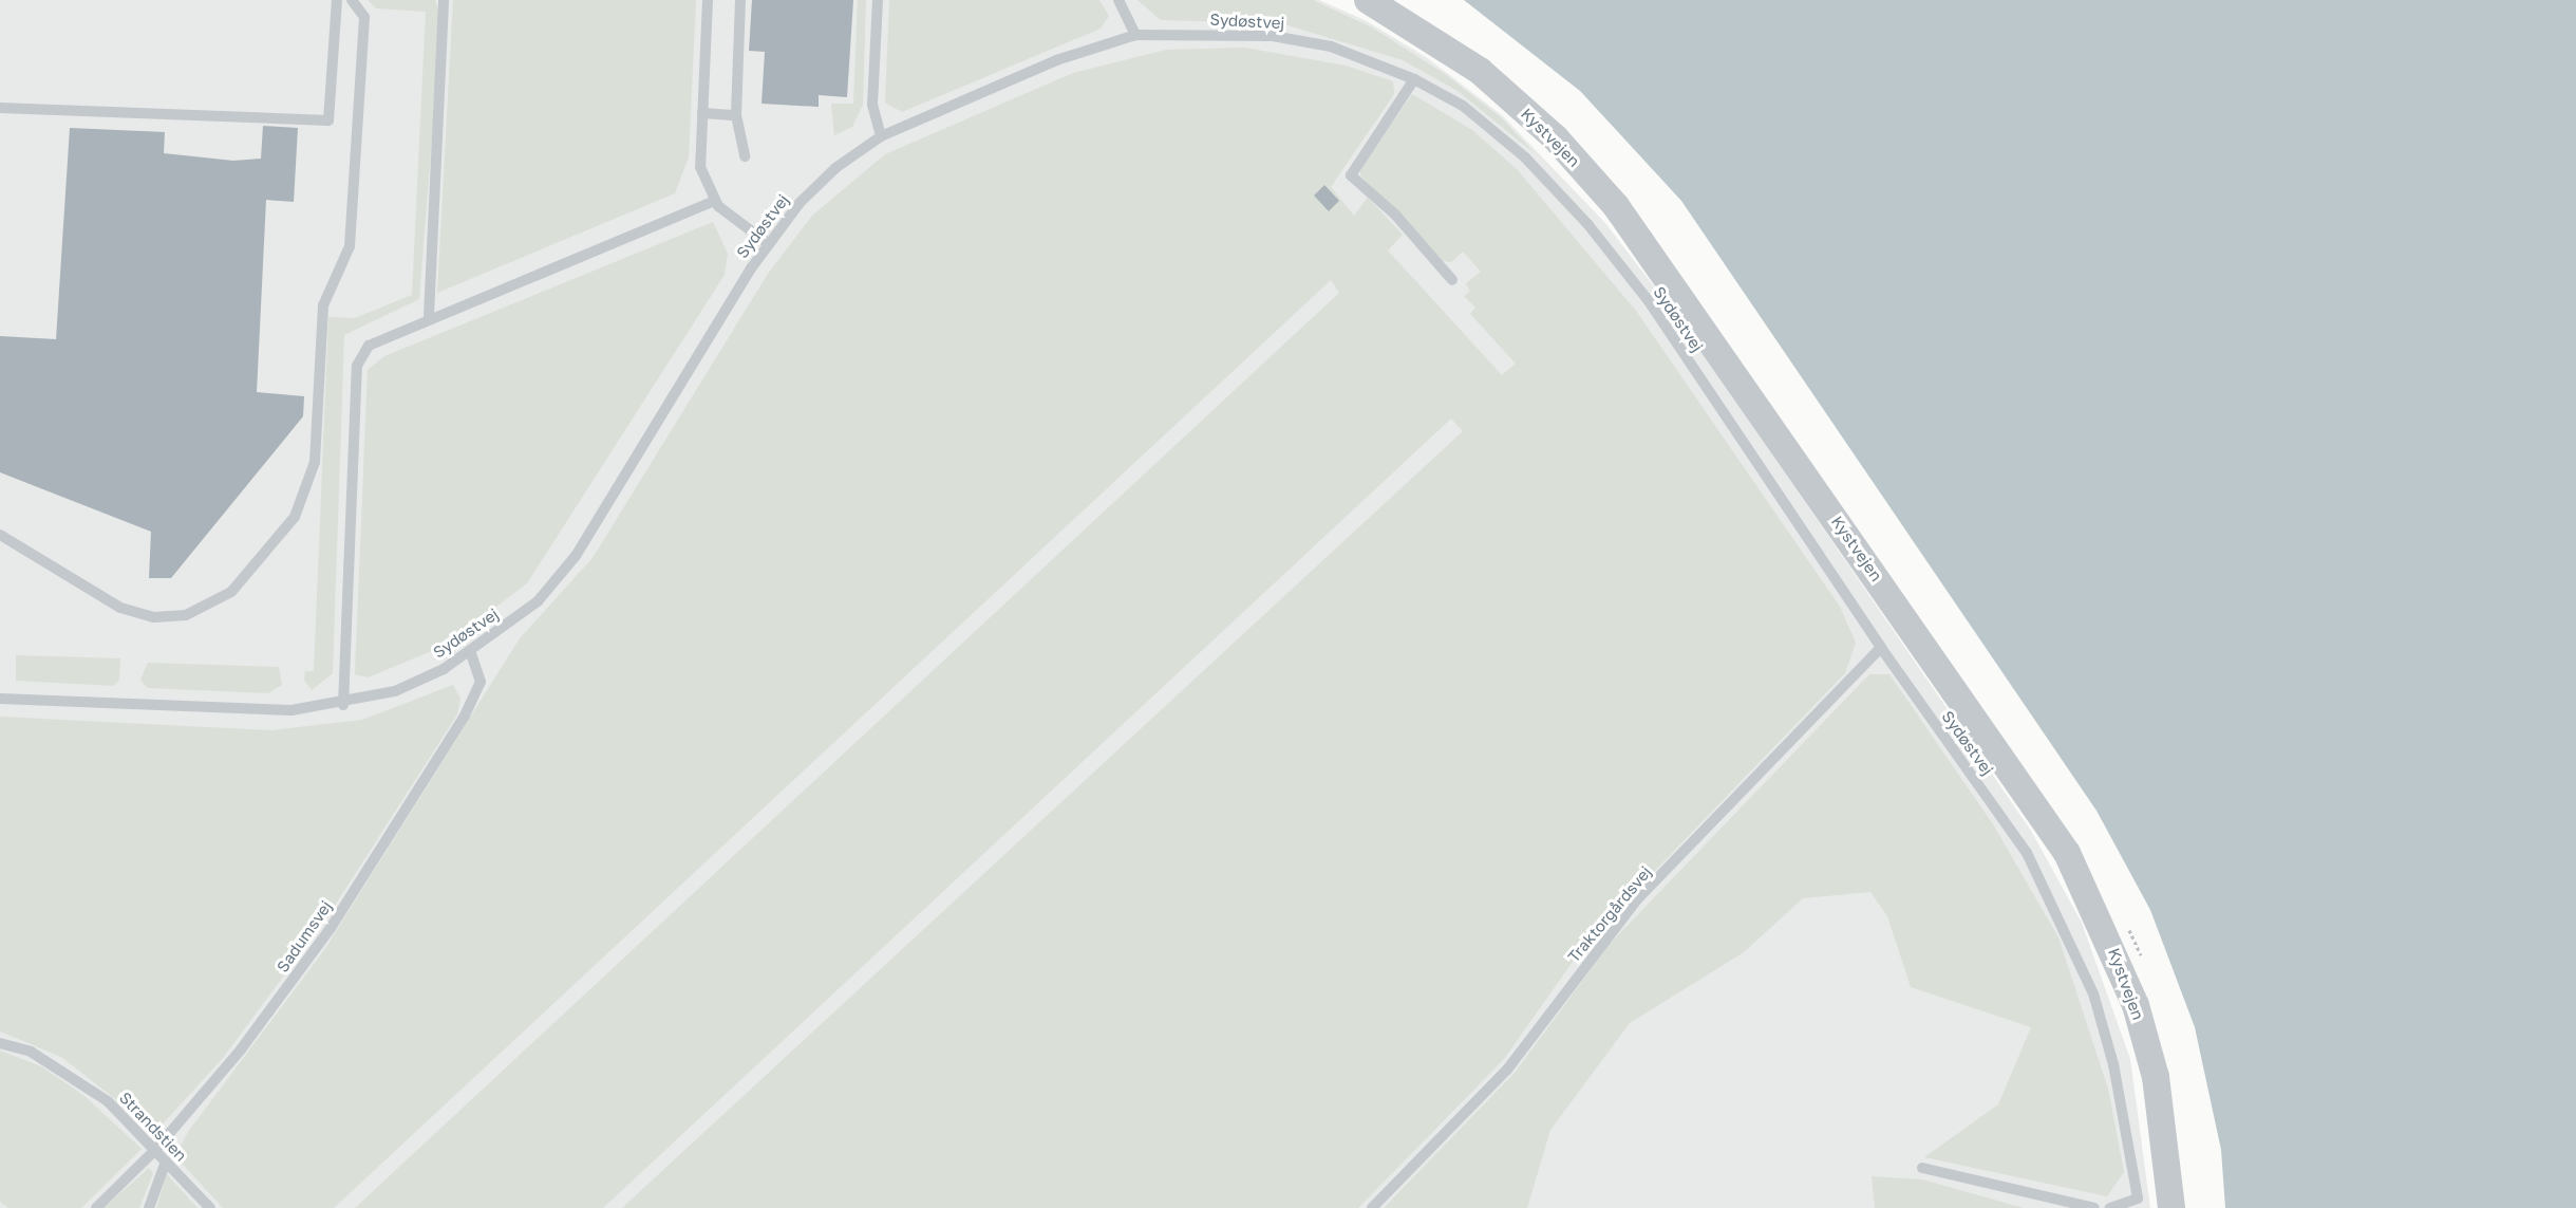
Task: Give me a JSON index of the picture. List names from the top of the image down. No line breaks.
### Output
{"streets":{"street":["Kystvejen"],"lane":["Sydøstvej","Traktorgårdsvej","Sadumsvej","Strandstien"]},"crossings":[["Sydøstvej","Traktorgårdsvej"],["Sydøstvej","Sadumsvej"],["Sadumsvej","Strandstien"]]}
